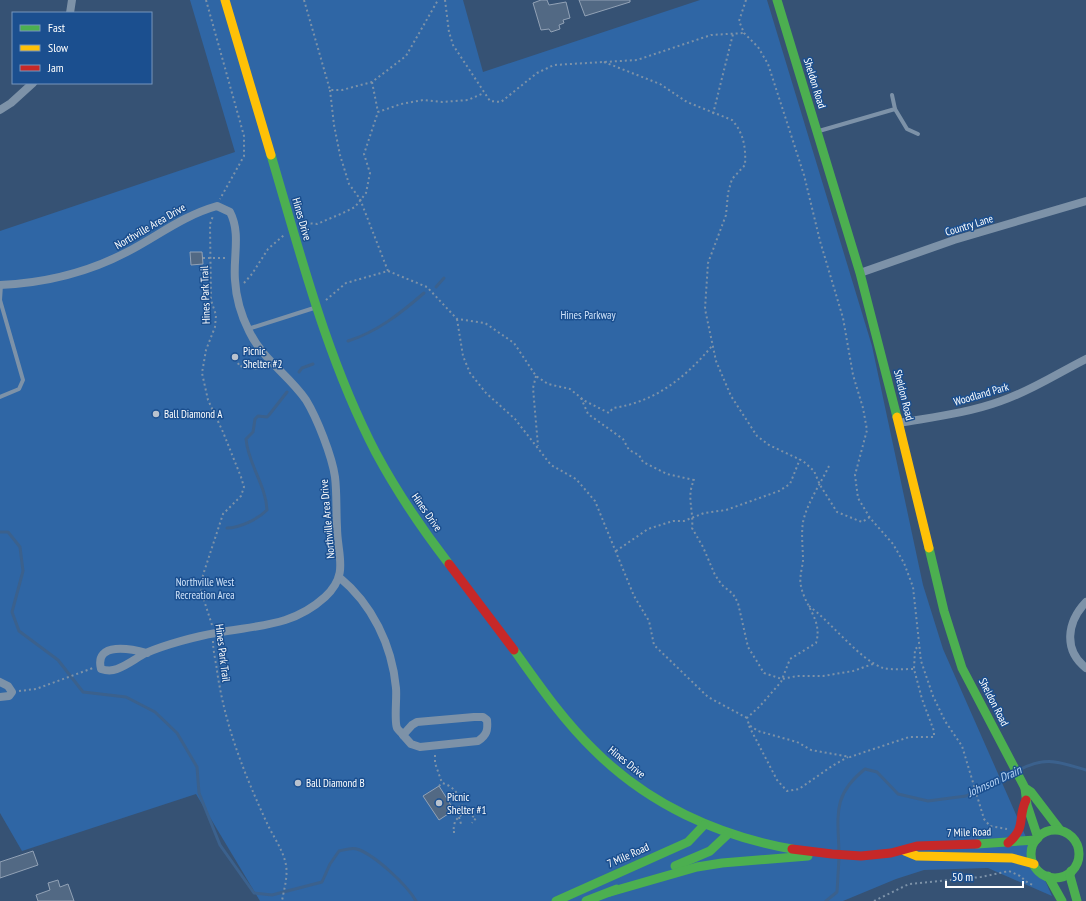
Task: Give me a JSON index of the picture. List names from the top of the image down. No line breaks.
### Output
{"streets":{"street":["Sheldon Road","Hines Drive","Country Lane","Northville Area Drive","Woodland Park","7 Mile Road"],"path":["Hines Park Trail"]},"crossings":[["Sheldon Road","Country Lane"],["Sheldon Road","Woodland Park"],["Sheldon Road","7 Mile Road"],["Hines Drive","7 Mile Road"],["Northville Area Drive","Hines Park Trail"]],"water":["Johnson Drain"],"parks":["Hines Parkway","Northville West Recreation Area"],"places":["Picnic Shelter #2","Ball Diamond A","Ball Diamond B","Picnic Shelter #1"],"legend":["Fast","Slow","Jam"],"scale_bar":"50 m"}
